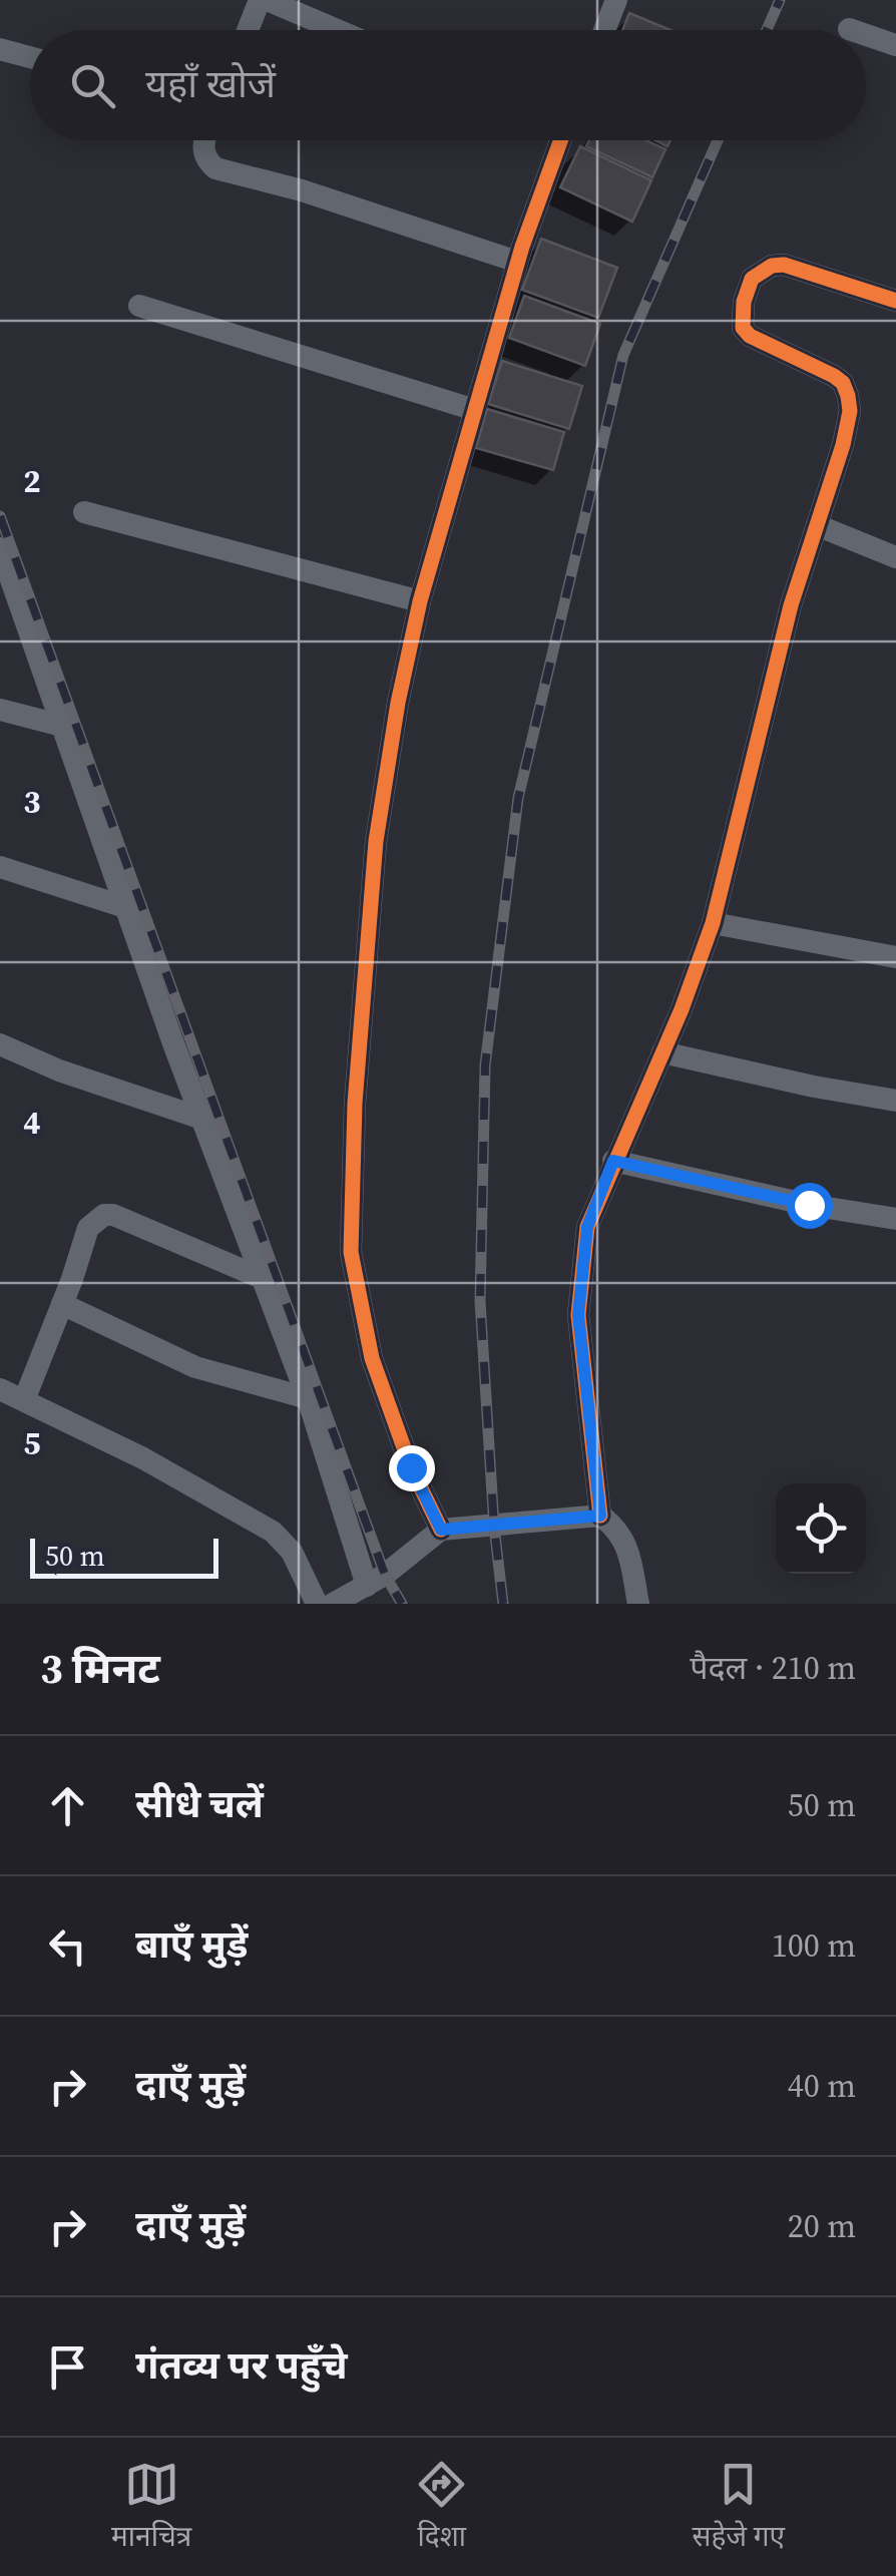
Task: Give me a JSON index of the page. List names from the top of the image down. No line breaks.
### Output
{"scale_bar":"50 m","page":{"search":"यहाँ खोजें","scale":"50 m","heading":["3 मिनट","पैदल · 210 m"],"list":[["सीधे चलें","50 m"],["बाएँ मुड़ें","100 m"],["दाएँ मुड़ें","40 m"],["दाएँ मुड़ें","20 m"],"गंतव्य पर पहुँचे"],"nav":["मानचित्र","दिशा","सहेजे गए"]},"grid":{"rows":["2","3","4","5"]}}
